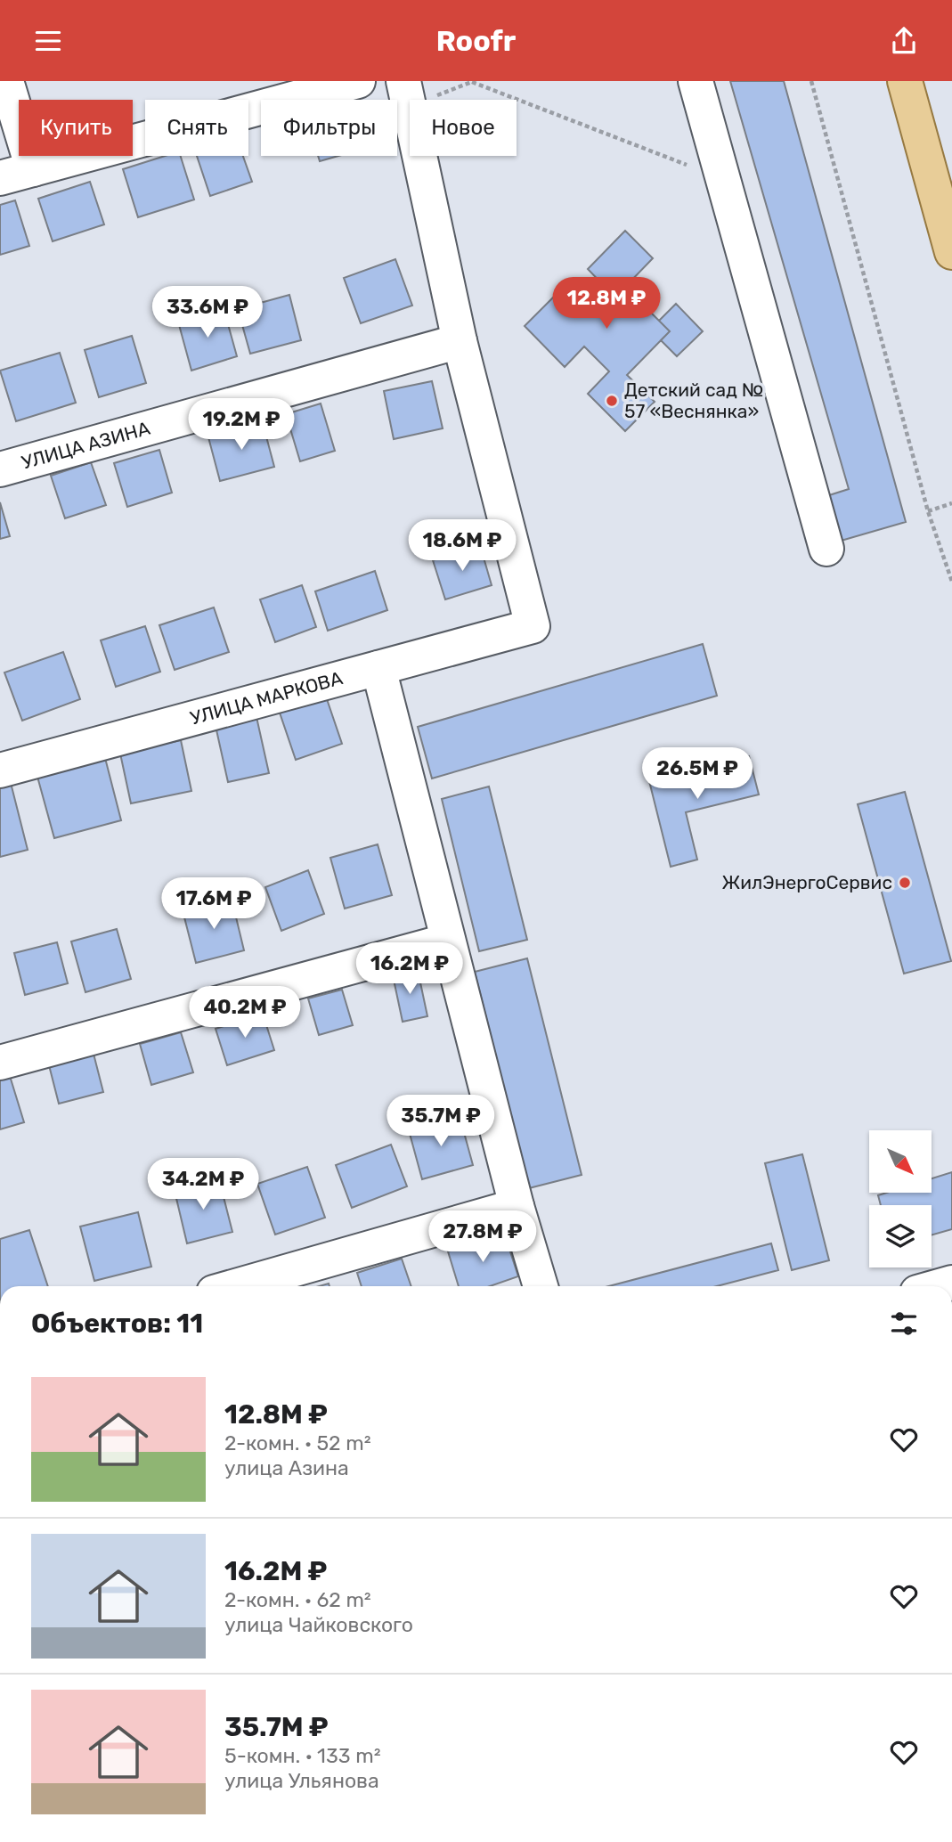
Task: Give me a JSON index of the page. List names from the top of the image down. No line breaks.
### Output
{"streets":{"street":["УЛИЦА АЗИНА","УЛИЦА МАРКОВА"]},"crossings":[["УЛИЦА АЗИНА","УЛИЦА МАРКОВА"]],"places":["Детский сад № 57 «Веснянка»","ЖилЭнергоСервис"],"north":"bottom right","page":{"header":"Roofr","chip":["Купить","Снять","Фильтры","Новое"],"price":["12.8M ₽","33.6M ₽","19.2M ₽","18.6M ₽","26.5M ₽","17.6M ₽","16.2M ₽","40.2M ₽","35.7M ₽","34.2M ₽","27.8M ₽"],"heading":"Объектов: 11","list":[{"name":"12.8M ₽","note":"2-комн. · 52 m² · улица Азина"},{"name":"16.2M ₽","note":"2-комн. · 62 m² · улица Чайковского"},{"name":"35.7M ₽","note":"5-комн. · 133 m² · улица Ульянова"}]}}
